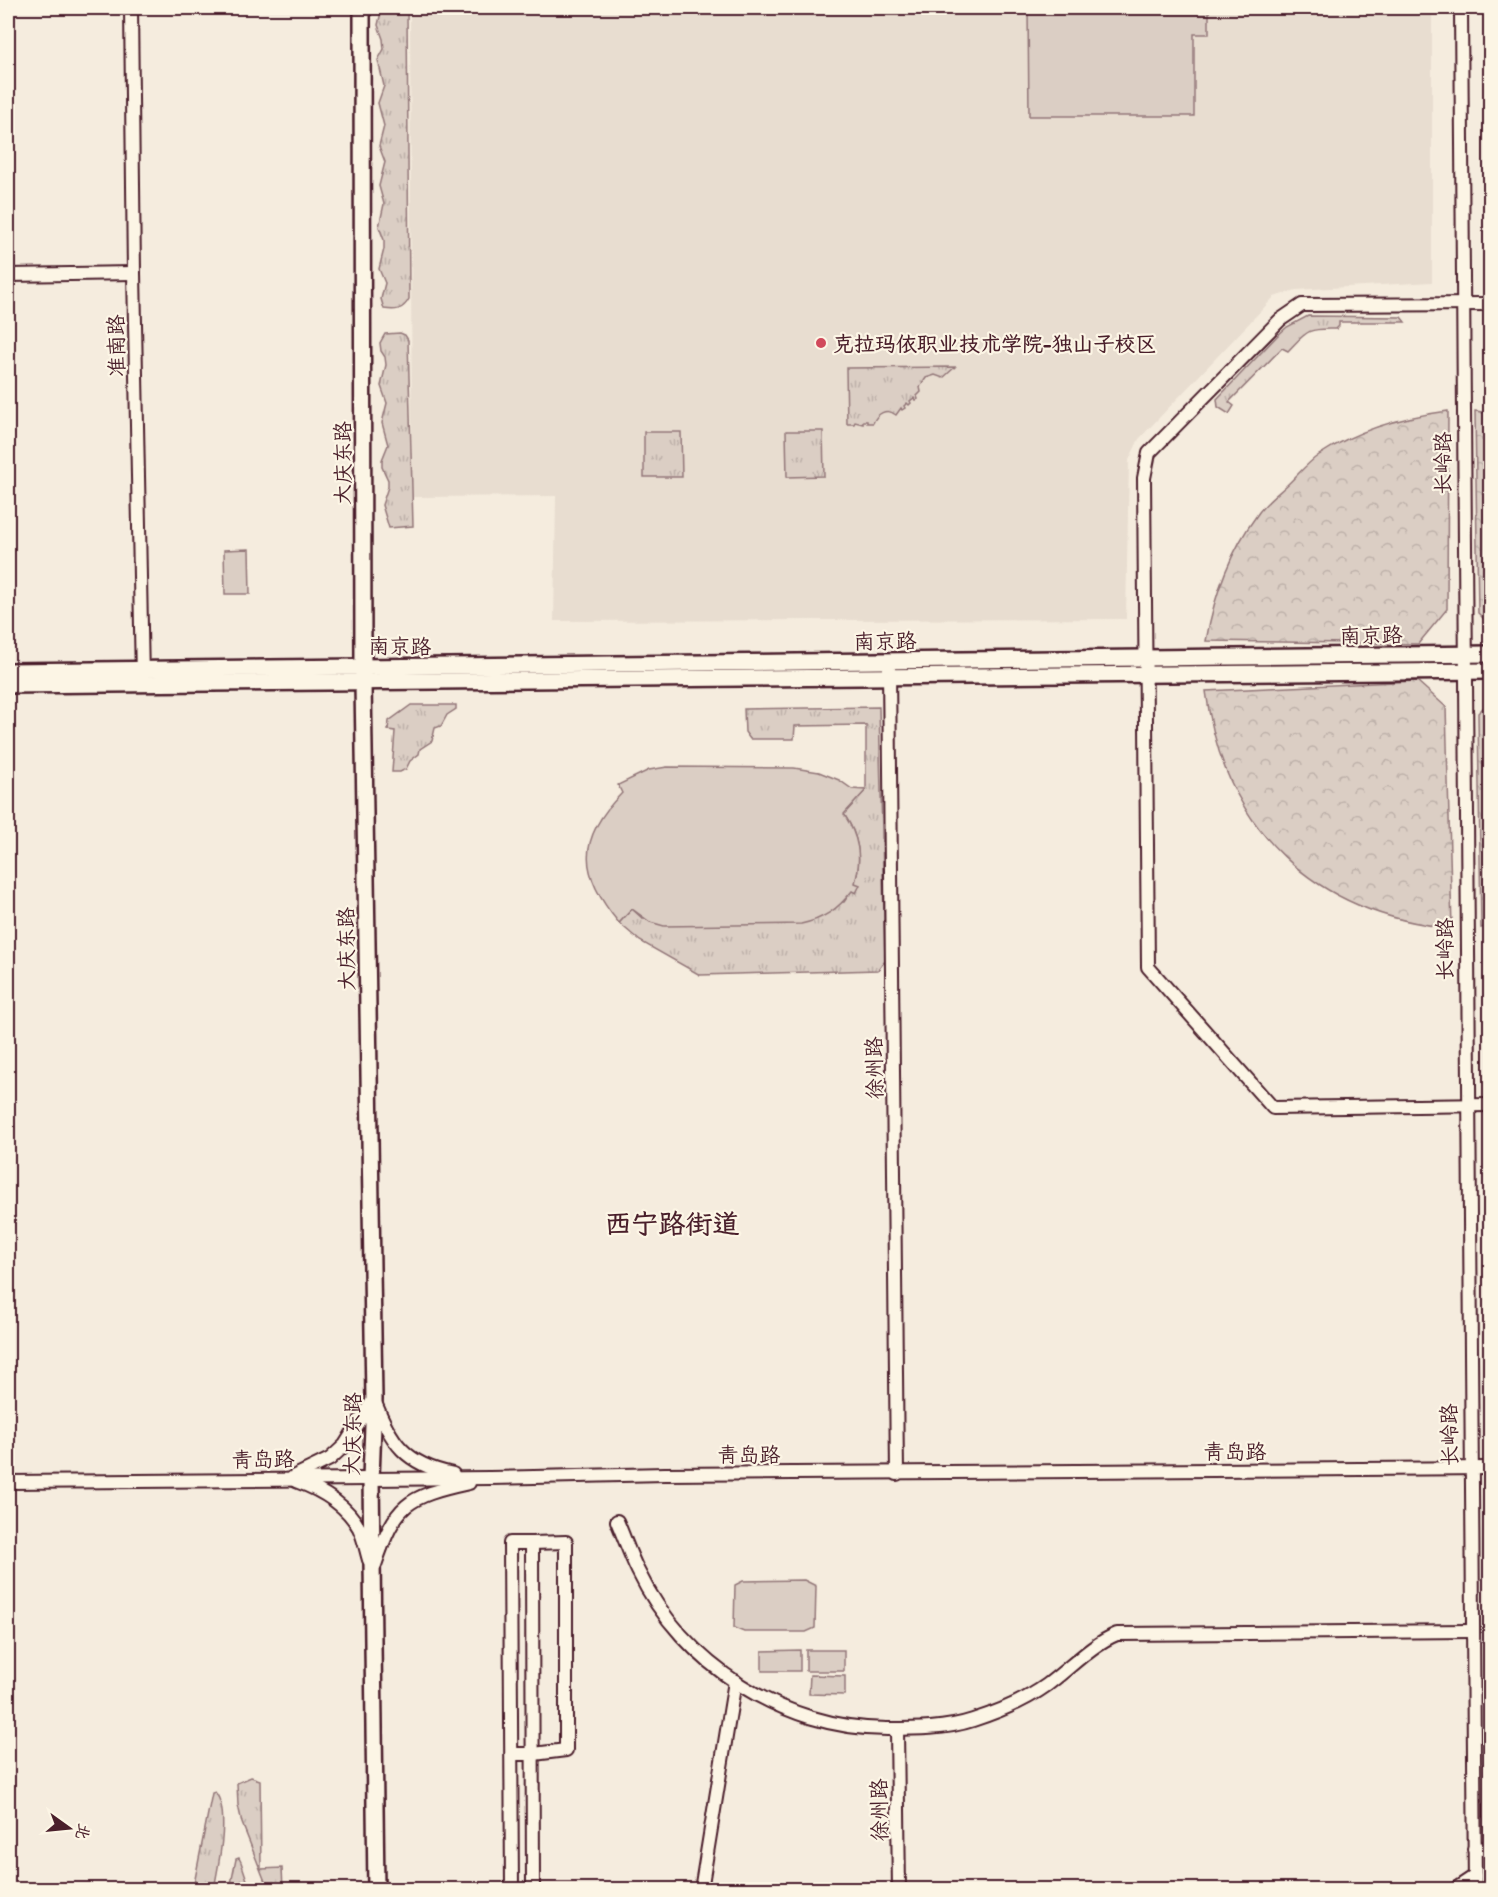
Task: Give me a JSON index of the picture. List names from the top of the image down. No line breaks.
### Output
{"streets":{"main road":["大庆东路","南京路"],"street":["准南路","长岭路","徐州路","青岛路"]},"crossings":[["准南路","南京路"],["大庆东路","南京路"],["大庆东路","青岛路"],["长岭路","南京路"],["长岭路","青岛路"],["南京路","徐州路"],["徐州路","青岛路"]],"districts":["西宁路街道"],"places":["克拉玛依职业技术学院-独山子校区"],"north":"right"}
